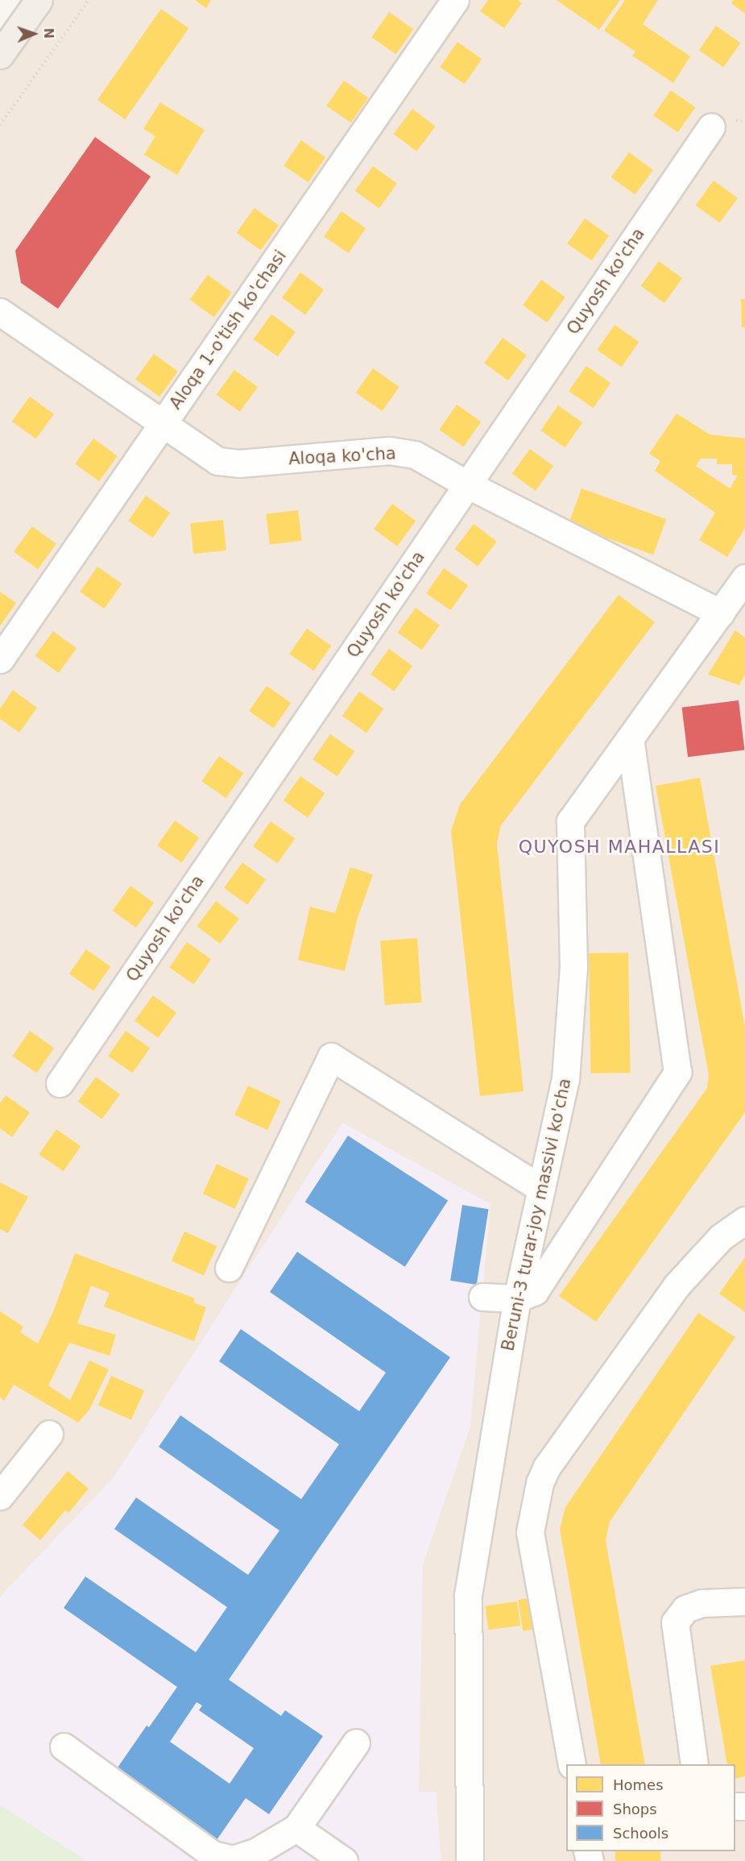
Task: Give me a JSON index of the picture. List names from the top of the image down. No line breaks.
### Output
{"streets":{"street":["Quyosh ko'cha","Aloqa 1-o'tish ko'chasi","Aloqa ko'cha","Beruni-3 turar-joy massivi ko'cha"]},"crossings":[["Quyosh ko'cha","Aloqa ko'cha"],["Aloqa 1-o'tish ko'chasi","Aloqa ko'cha"],["Aloqa ko'cha","Beruni-3 turar-joy massivi ko'cha"]],"districts":["QUYOSH MAHALLASI"],"legend":["Homes","Shops","Schools"],"north":"right"}
